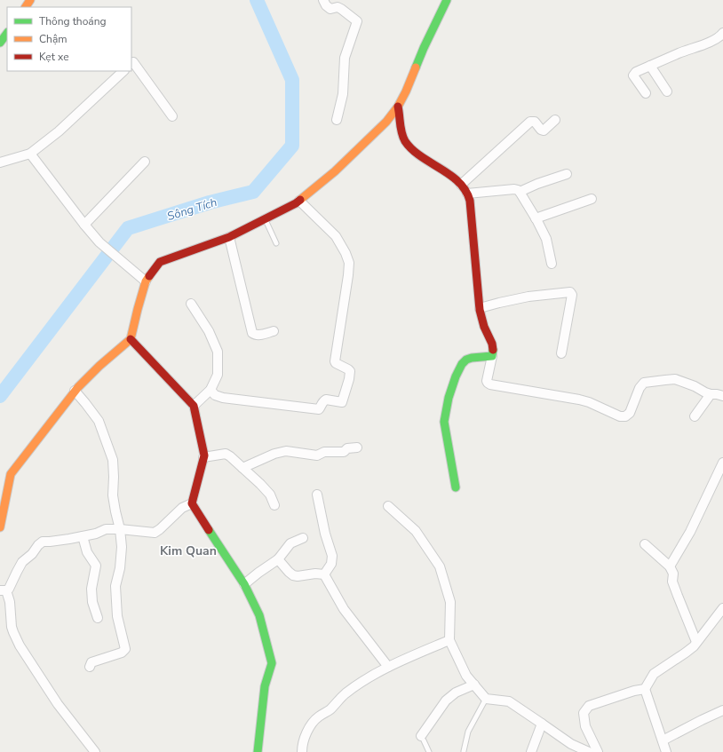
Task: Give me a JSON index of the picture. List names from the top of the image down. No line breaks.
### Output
{"districts":["Kim Quan"],"water":["Sông Tích"],"legend":["Thông thoáng","Chậm","Kẹt xe"]}
